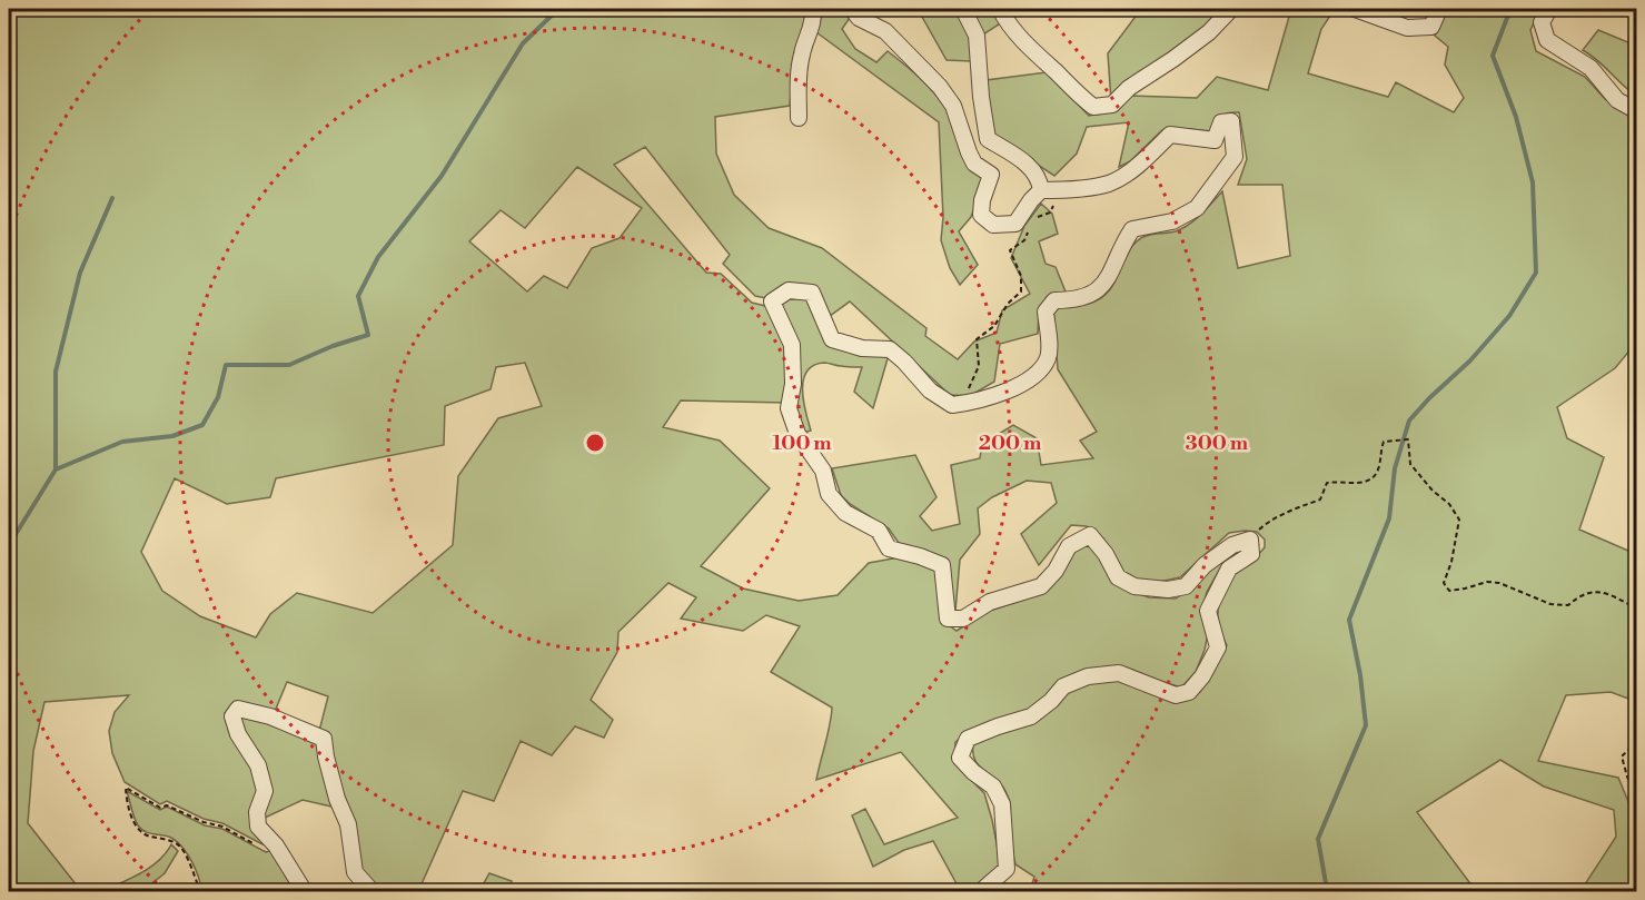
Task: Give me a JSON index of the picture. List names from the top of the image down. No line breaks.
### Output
{"rings":["100 m","200 m","300 m"]}
